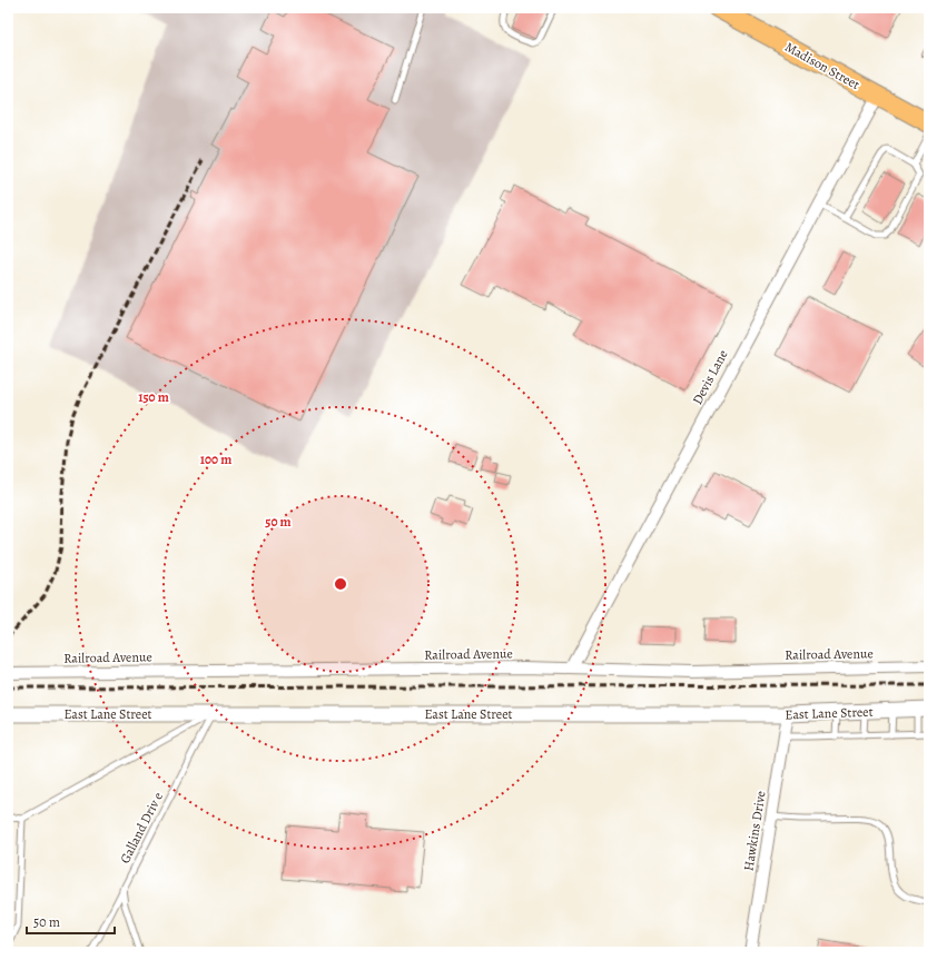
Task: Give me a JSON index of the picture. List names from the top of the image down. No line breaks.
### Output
{"streets":{"main road":["Madison Street"],"street":["Devis Lane","Railroad Avenue","East Lane Street","Hawkins Drive"],"lane":["Galland Driv e"]},"crossings":[["Madison Street","Devis Lane"],["Devis Lane","Railroad Avenue"],["East Lane Street","Galland Driv e"],["East Lane Street","Hawkins Drive"]],"scale_bar":"50 m","rings":["150 m","100 m","50 m"]}
